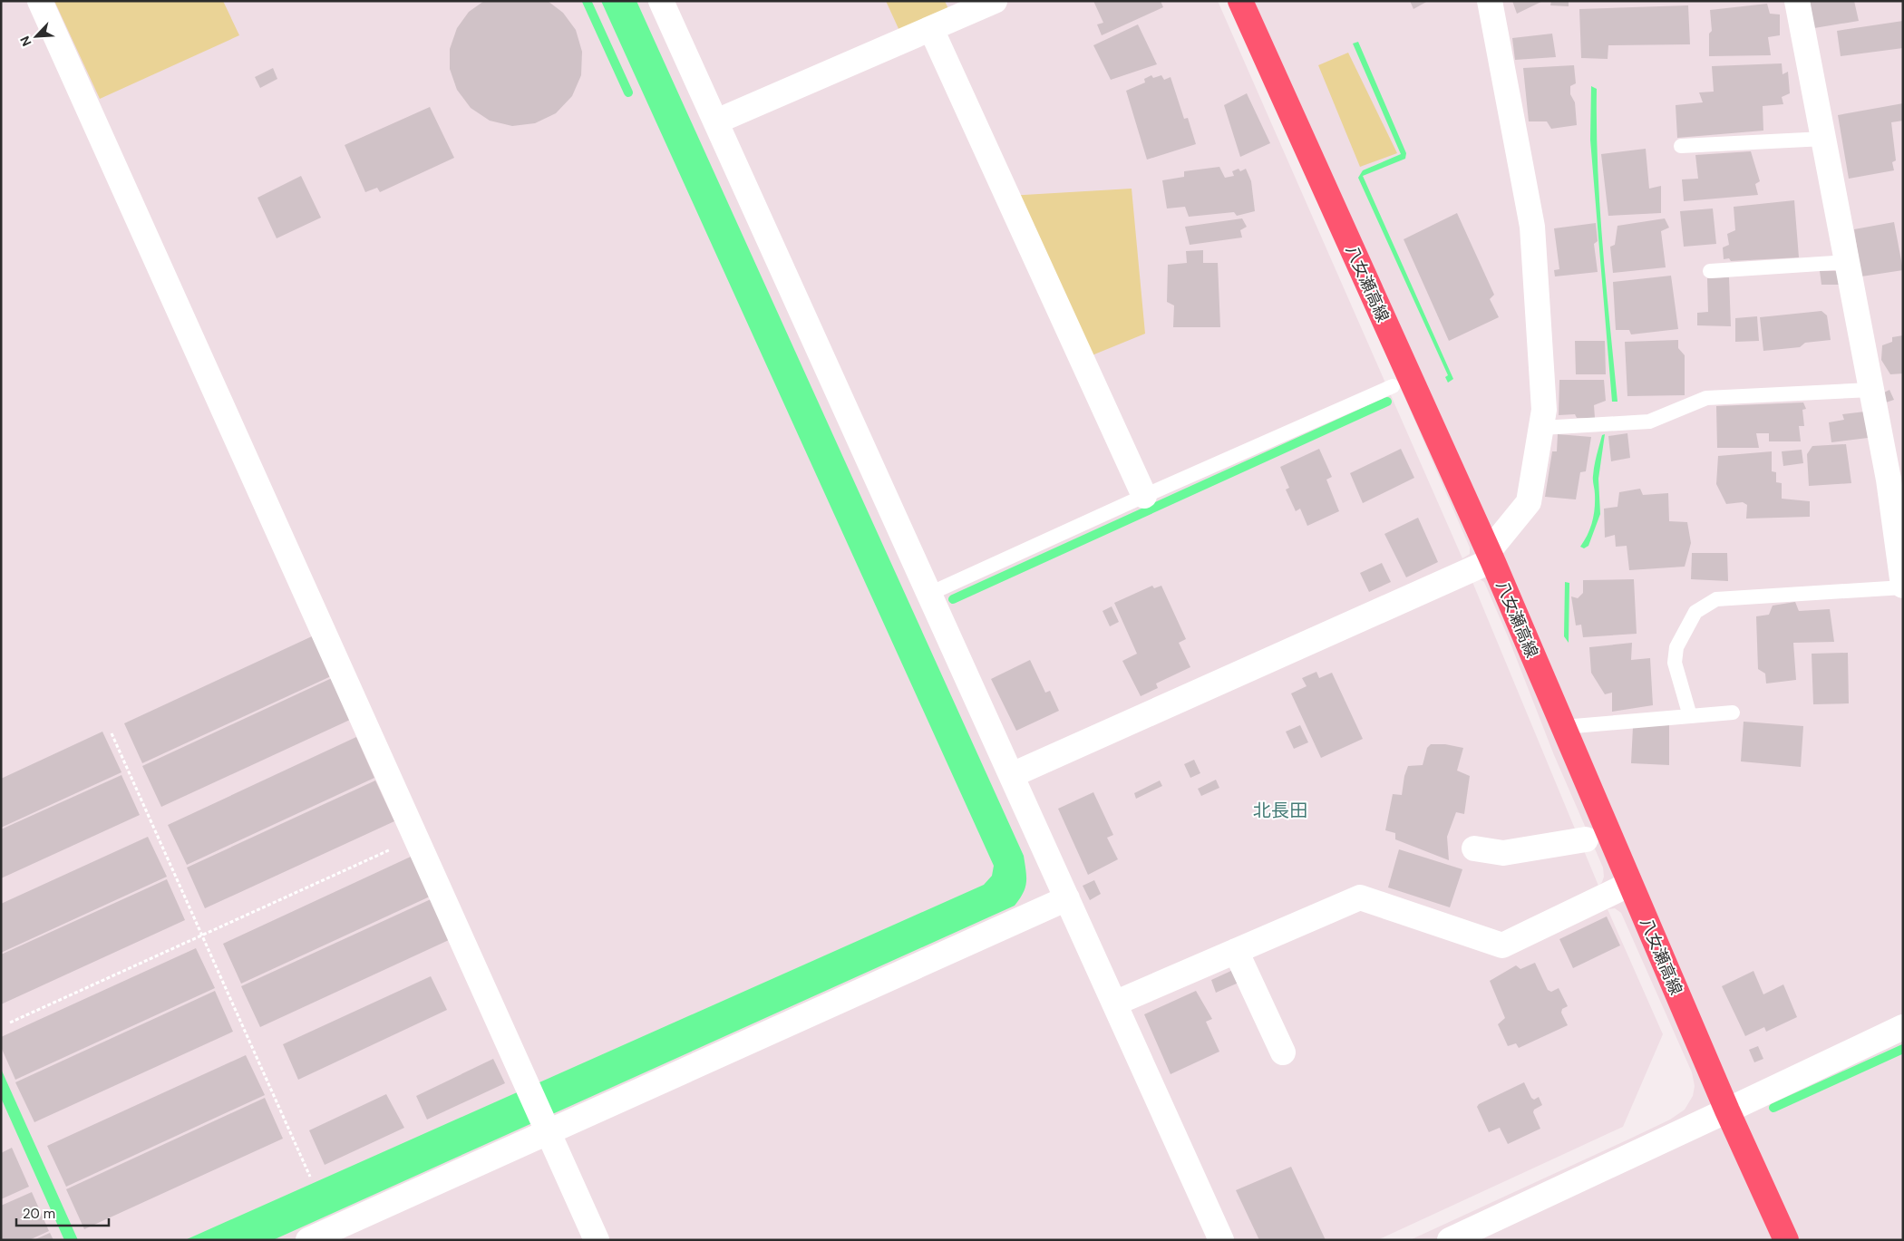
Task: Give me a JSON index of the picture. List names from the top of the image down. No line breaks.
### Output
{"streets":{"main road":["八女瀬高線"]},"districts":["北長田"],"scale_bar":"20 m","north":"bottom left"}
